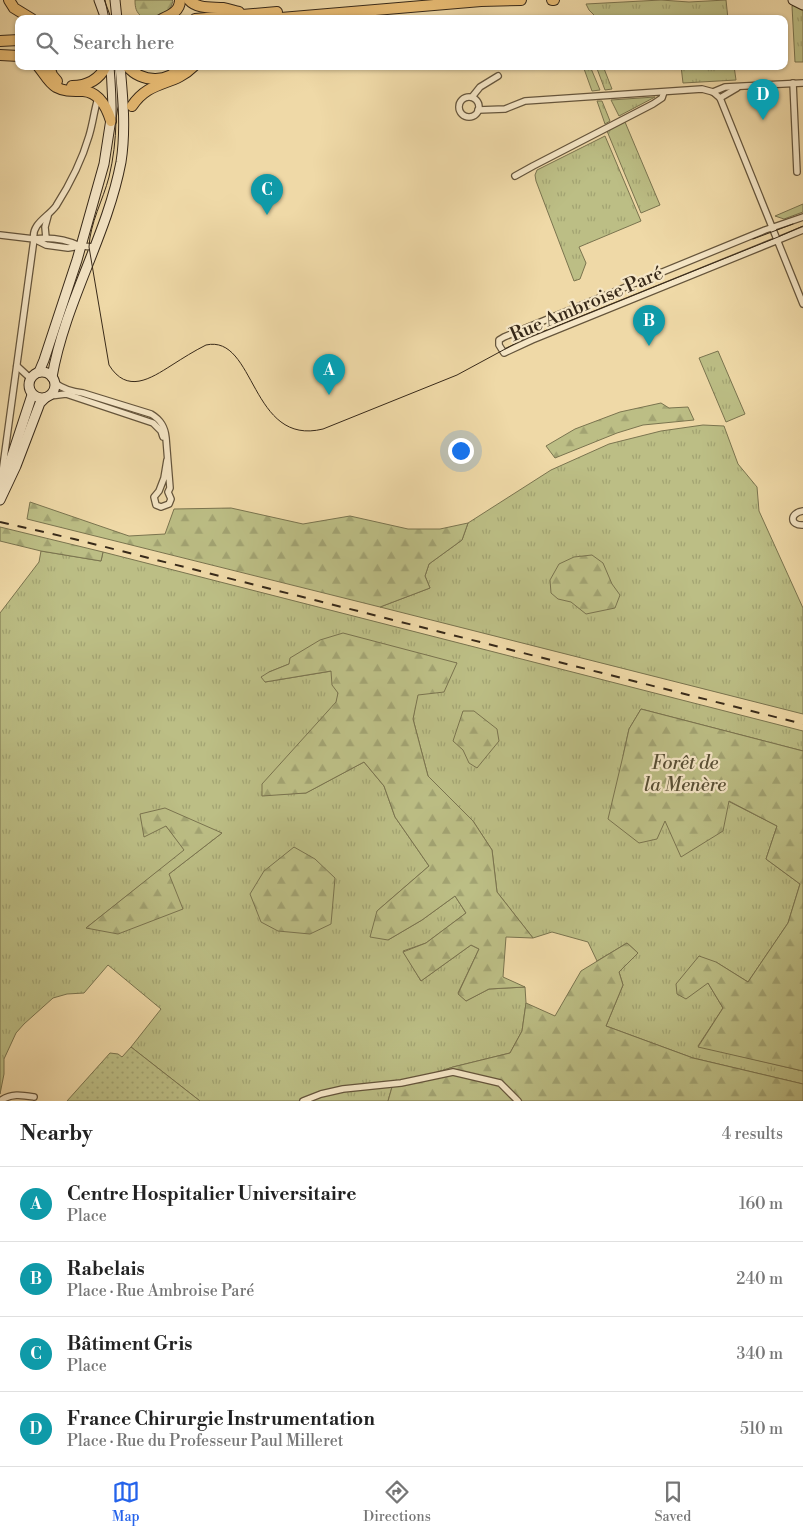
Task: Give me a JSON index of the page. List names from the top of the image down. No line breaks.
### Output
{"streets":{"street":["Rue Ambroise Paré"]},"parks":["Forêt de la Menère"],"page":{"search":"Search here","pins":["D","C","B","A"],"heading":["Nearby","4 results"],"list":[{"mark":"A","name":"Centre Hospitalier Universitaire","note":"Place","value":"160 m"},{"mark":"B","name":"Rabelais","note":"Place · Rue Ambroise Paré","value":"240 m"},{"mark":"C","name":"Bâtiment Gris","note":"Place","value":"340 m"},{"mark":"D","name":"France Chirurgie Instrumentation","note":"Place · Rue du Professeur Paul Milleret","value":"510 m"}],"nav":["Map","Directions","Saved"]}}
